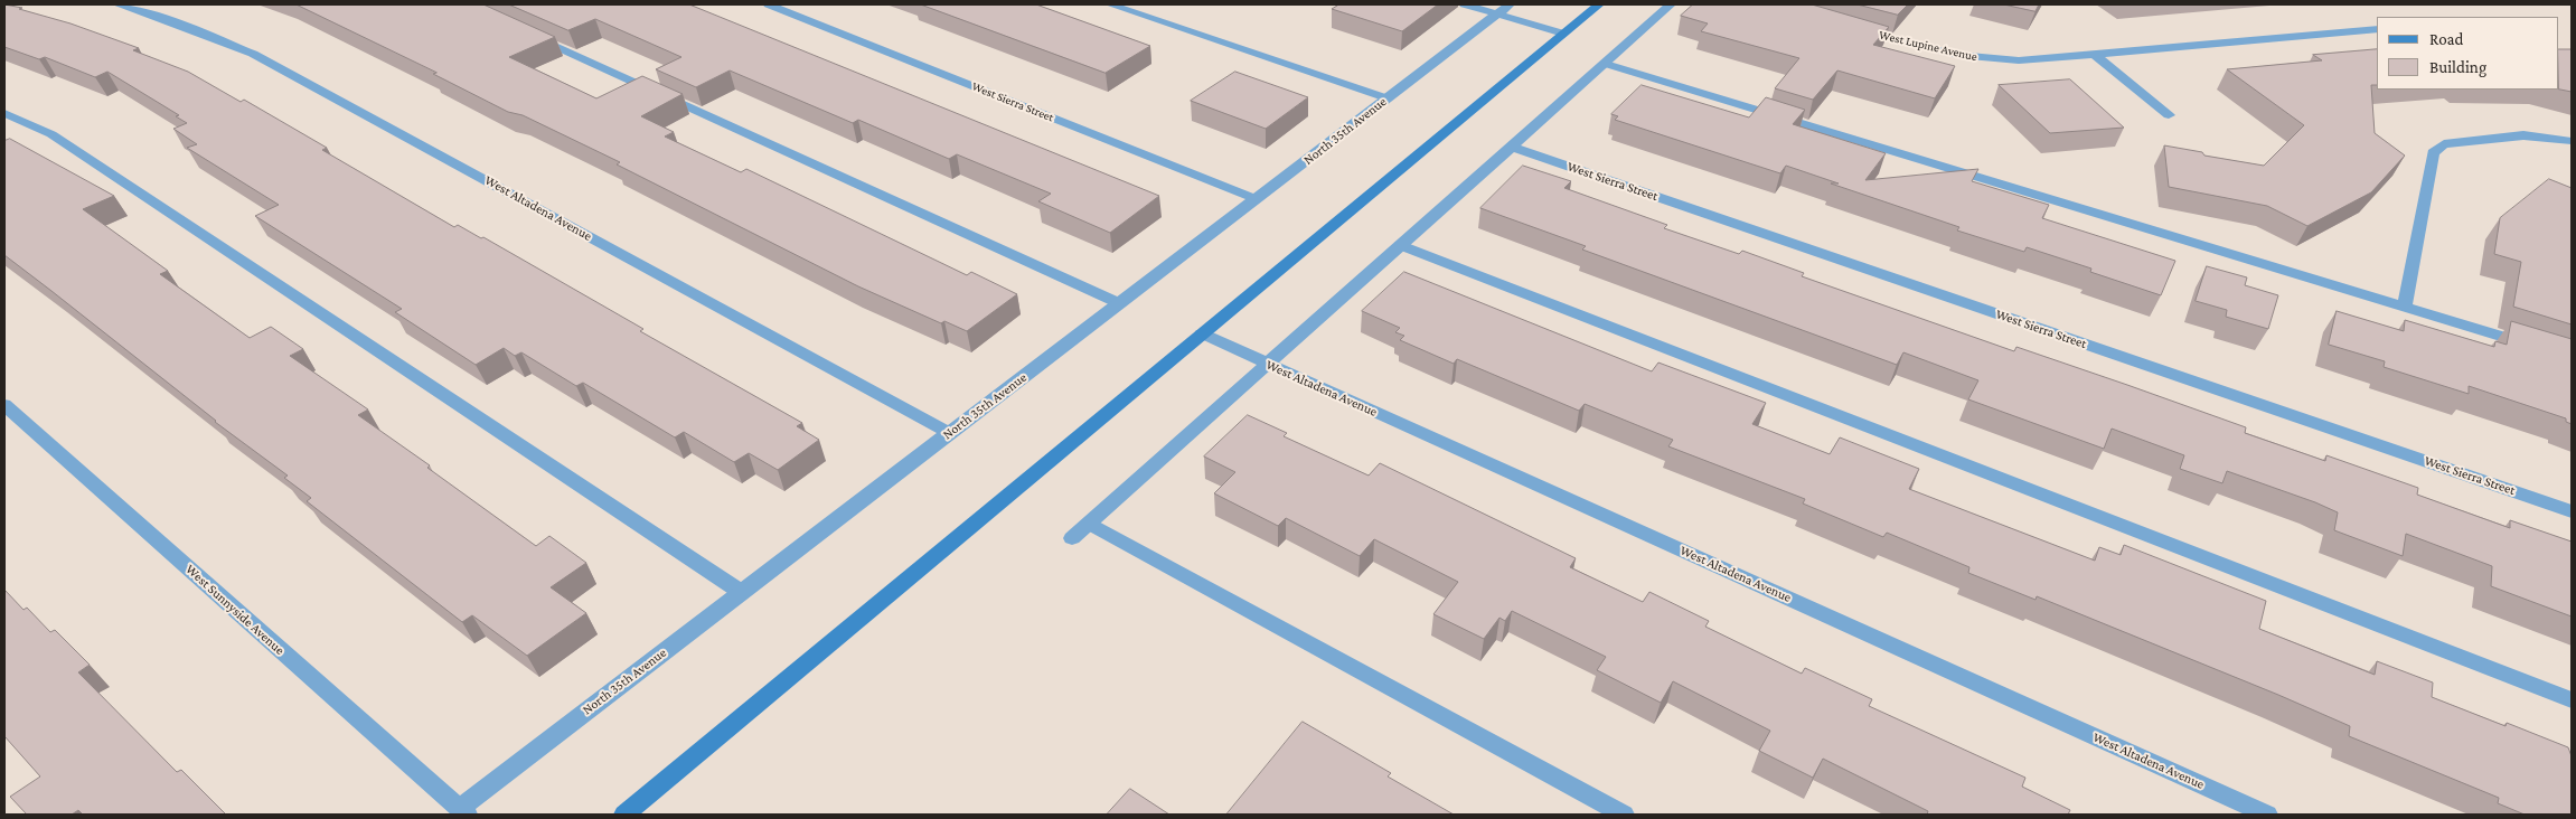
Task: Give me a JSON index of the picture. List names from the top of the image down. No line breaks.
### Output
{"streets":{"street":["West Lupine Avenue","West Sierra Street","North 35th Avenue","West Altadena Avenue","West Sunnyside Avenue"]},"crossings":[["West Sierra Street","North 35th Avenue"],["North 35th Avenue","West Altadena Avenue"],["North 35th Avenue","West Sunnyside Avenue"]],"legend":["Road","Building"]}
